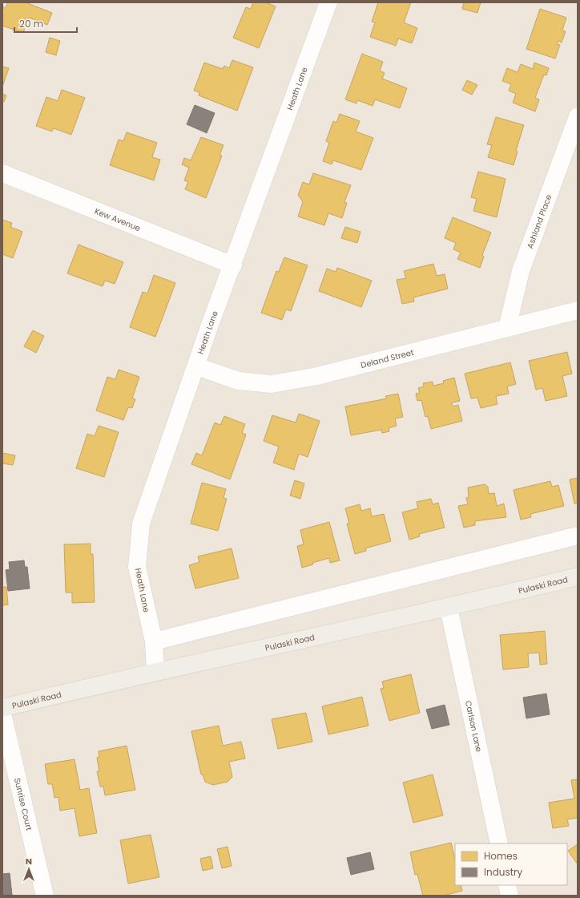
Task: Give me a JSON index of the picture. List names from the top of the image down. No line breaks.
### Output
{"streets":{"main road":["Pulaski Road"],"street":["Heath Lane","Kew Avenue","Ashland Place","Deland Street","Carlson Lane","Sunrise Court"]},"crossings":[["Heath Lane","Kew Avenue"],["Heath Lane","Deland Street"],["Heath Lane","Pulaski Road"],["Ashland Place","Deland Street"],["Pulaski Road","Carlson Lane"]],"legend":["Homes","Industry"],"scale_bar":"20 m","north":"top"}
